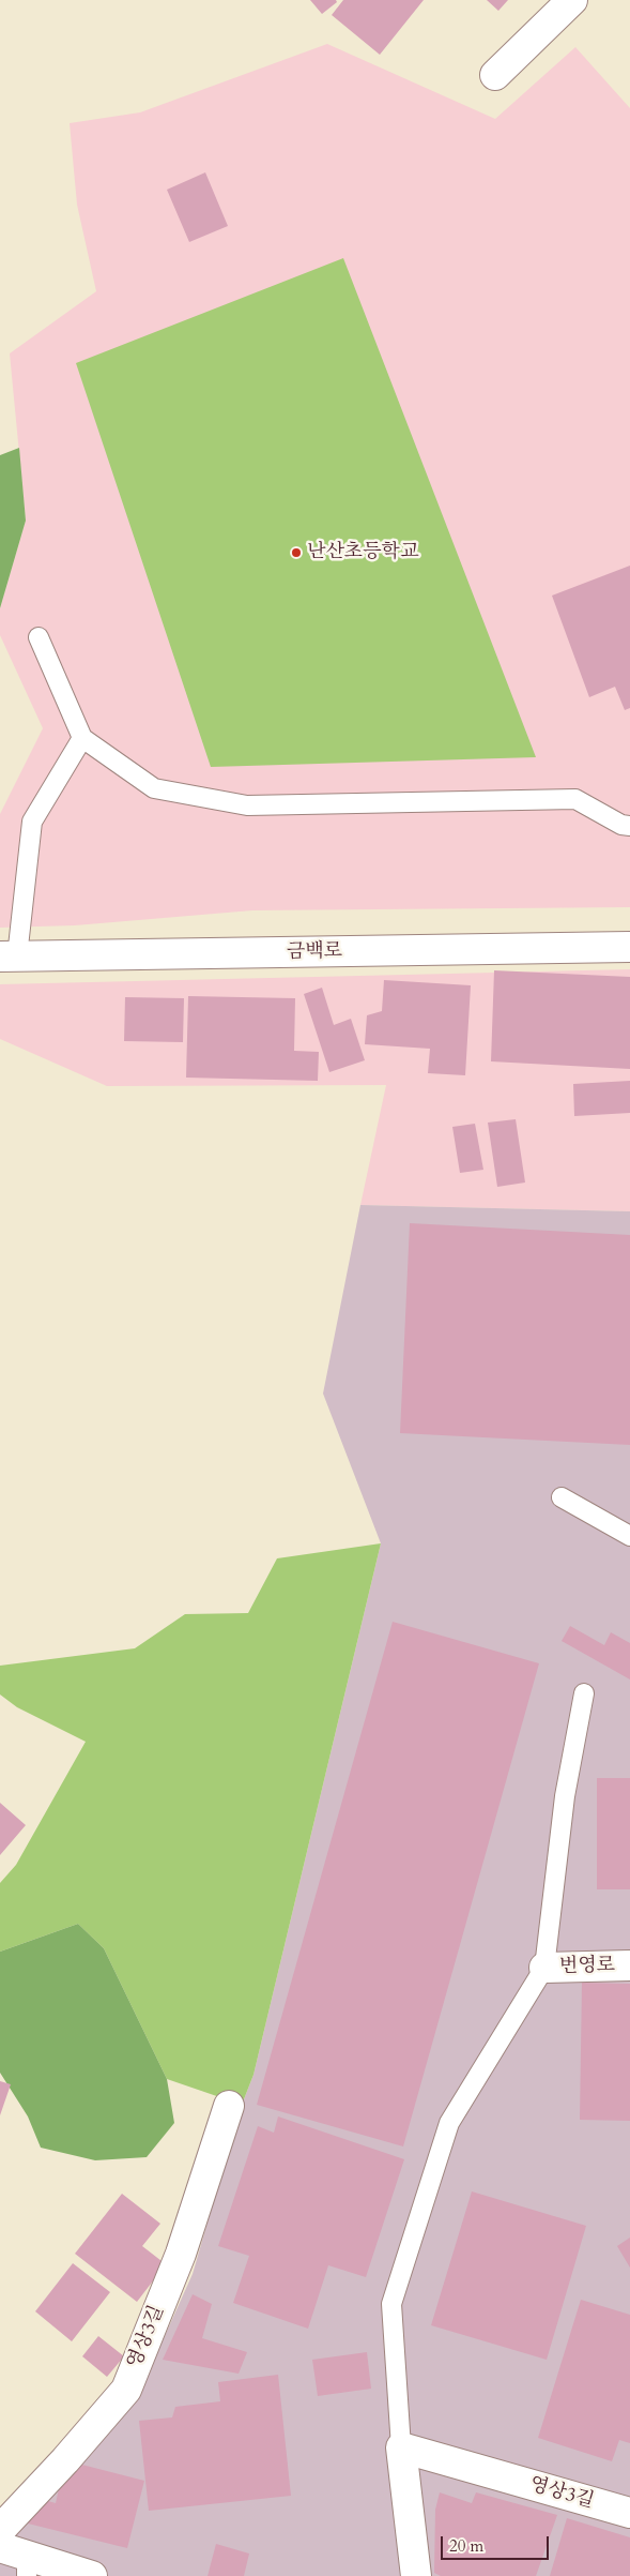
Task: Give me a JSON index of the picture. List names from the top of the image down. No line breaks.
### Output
{"streets":{"street":["금백로","번영로","영상3길"]},"places":["난산초등학교"],"scale_bar":"20 m"}
